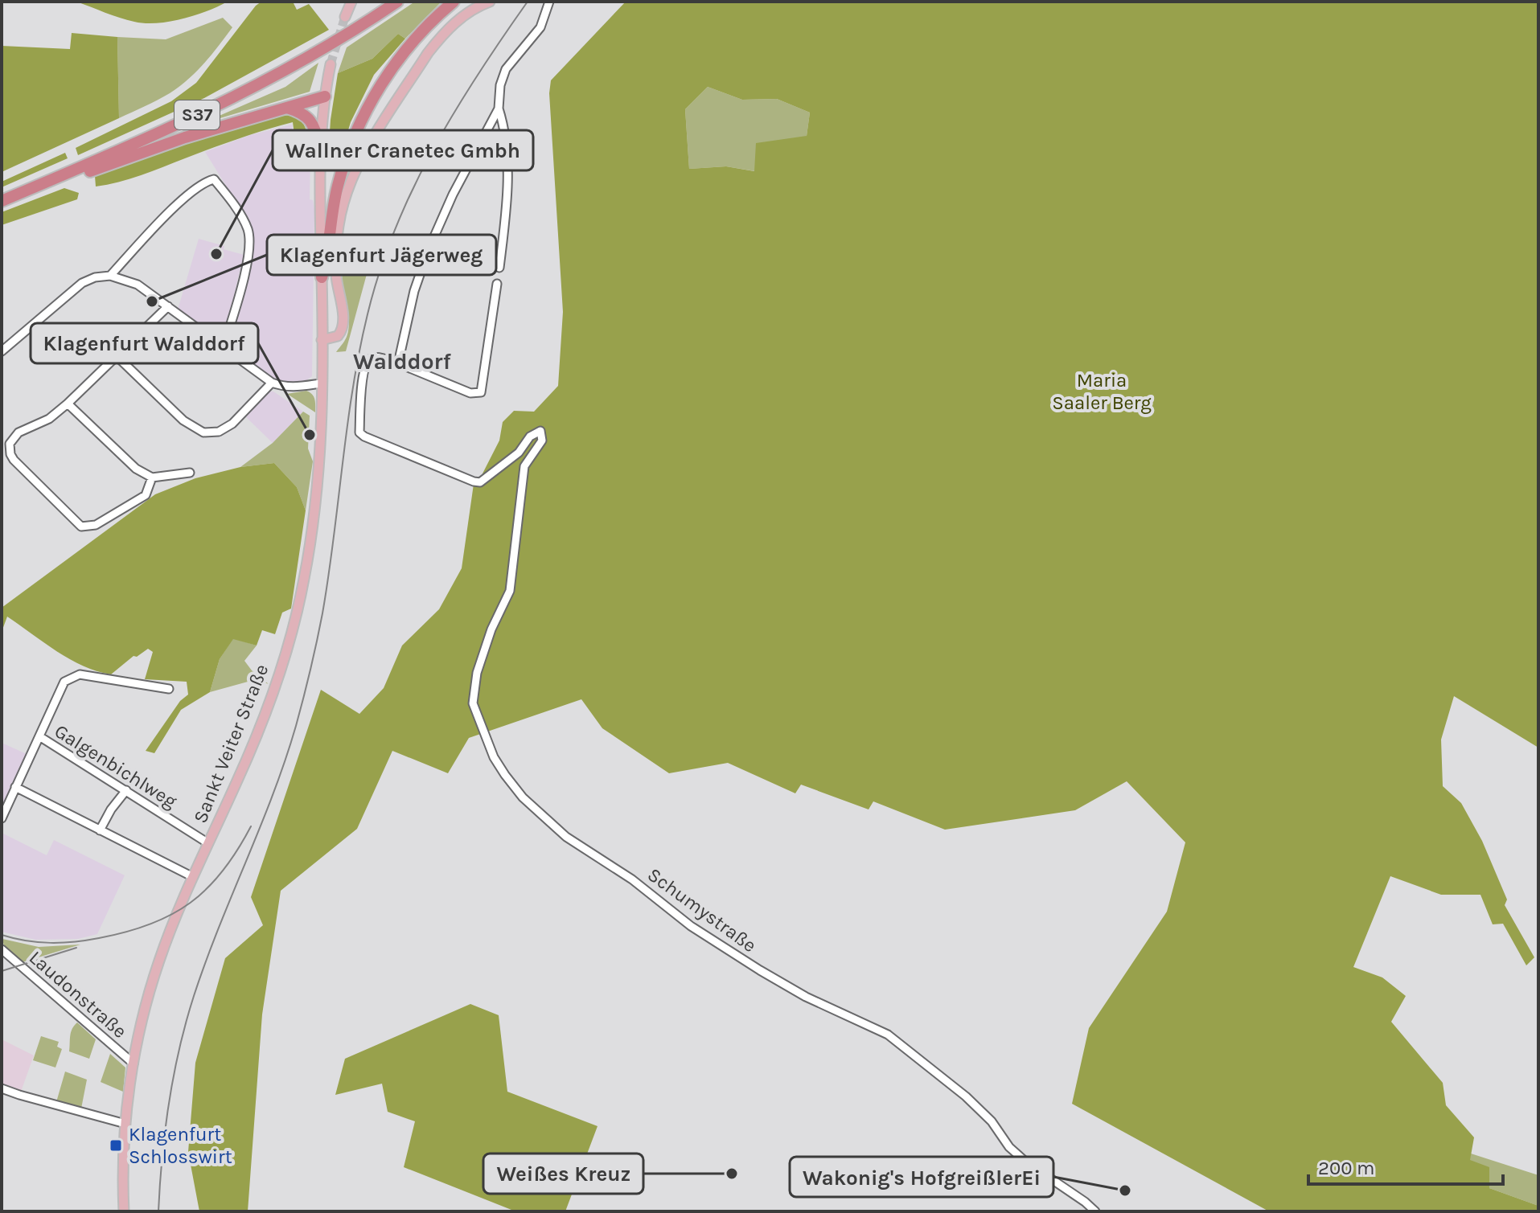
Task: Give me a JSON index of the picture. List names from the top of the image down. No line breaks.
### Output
{"streets":{"highway":["S37"],"main road":["Sankt Veiter Straße"],"street":["Galgenbichlweg","Schumystraße","Laudonstraße"]},"crossings":[["Sankt Veiter Straße","Galgenbichlweg"],["Sankt Veiter Straße","Laudonstraße"]],"districts":["Walddorf"],"parks":["Maria Saaler Berg"],"places":{"other":["Wallner Cranetec Gmbh","Klagenfurt Jägerweg","Klagenfurt Walddorf","Weißes Kreuz","Wakonig's HofgreißlerEi"],"transit":["Klagenfurt Schlosswirt"]},"scale_bar":"200 m"}
